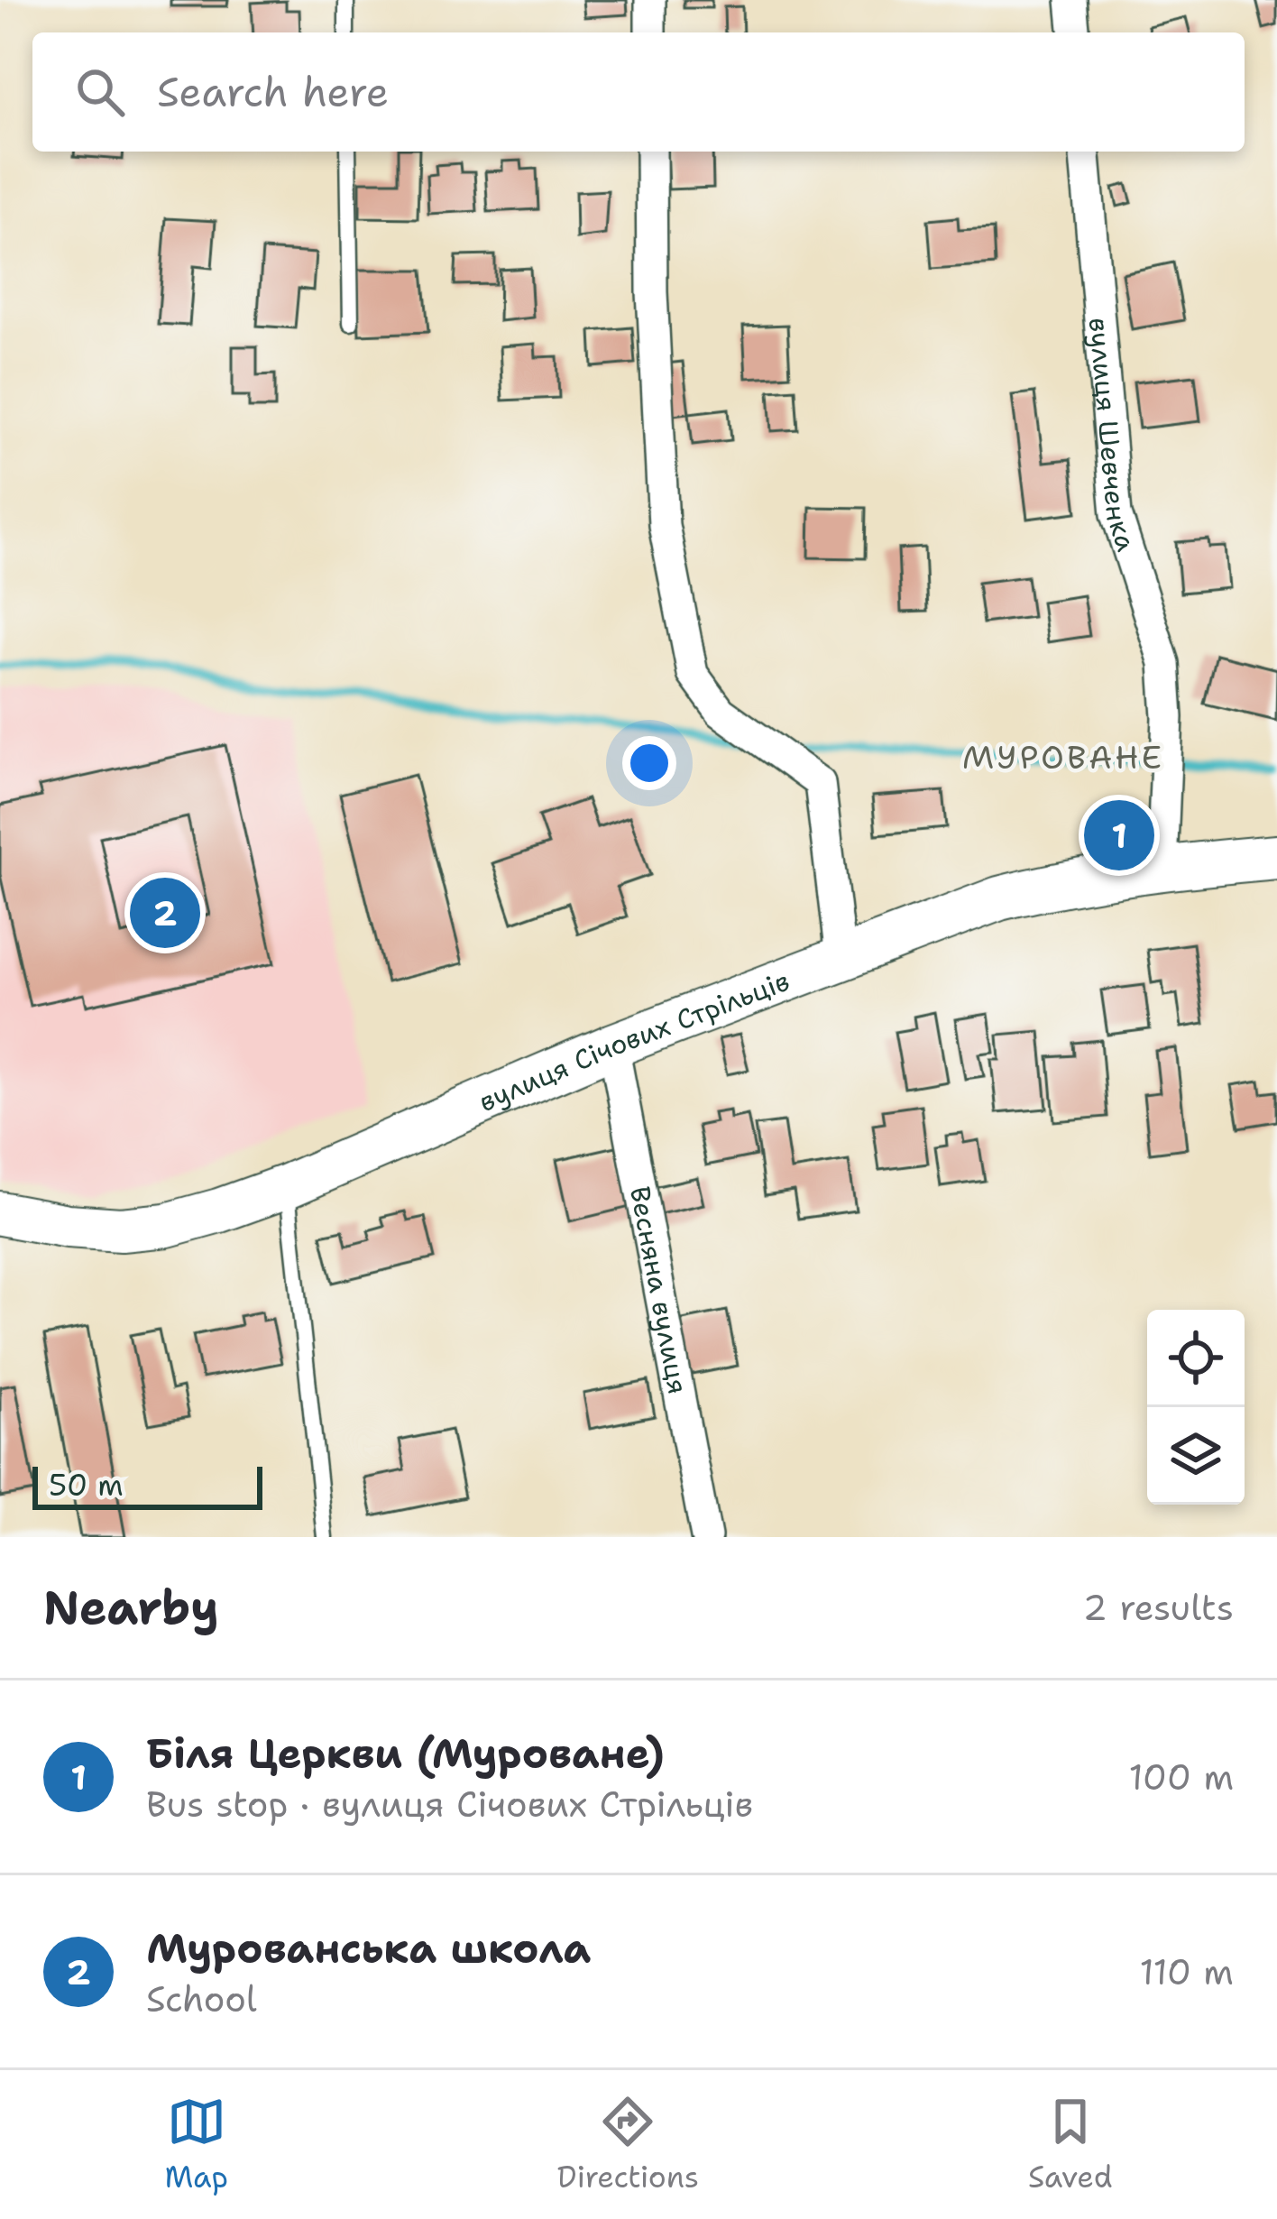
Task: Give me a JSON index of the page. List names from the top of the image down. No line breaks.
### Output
{"streets":{"street":["вулиця Шевченка","вулиця Січових Стрільців","Весняна вулиця"]},"crossings":[["вулиця Шевченка","вулиця Січових Стрільців"],["вулиця Січових Стрільців","Весняна вулиця"]],"districts":["МУРОВАНЕ"],"scale_bar":"50 m","page":{"search":"Search here","pins":["1","2"],"scale":"50 m","heading":["Nearby","2 results"],"list":[{"mark":"1","name":"Біля Церкви (Муроване)","note":"Bus stop · вулиця Січових Стрільців","value":"100 m"},{"mark":"2","name":"Мурованська школа","note":"School","value":"110 m"}],"nav":["Map","Directions","Saved"]}}
